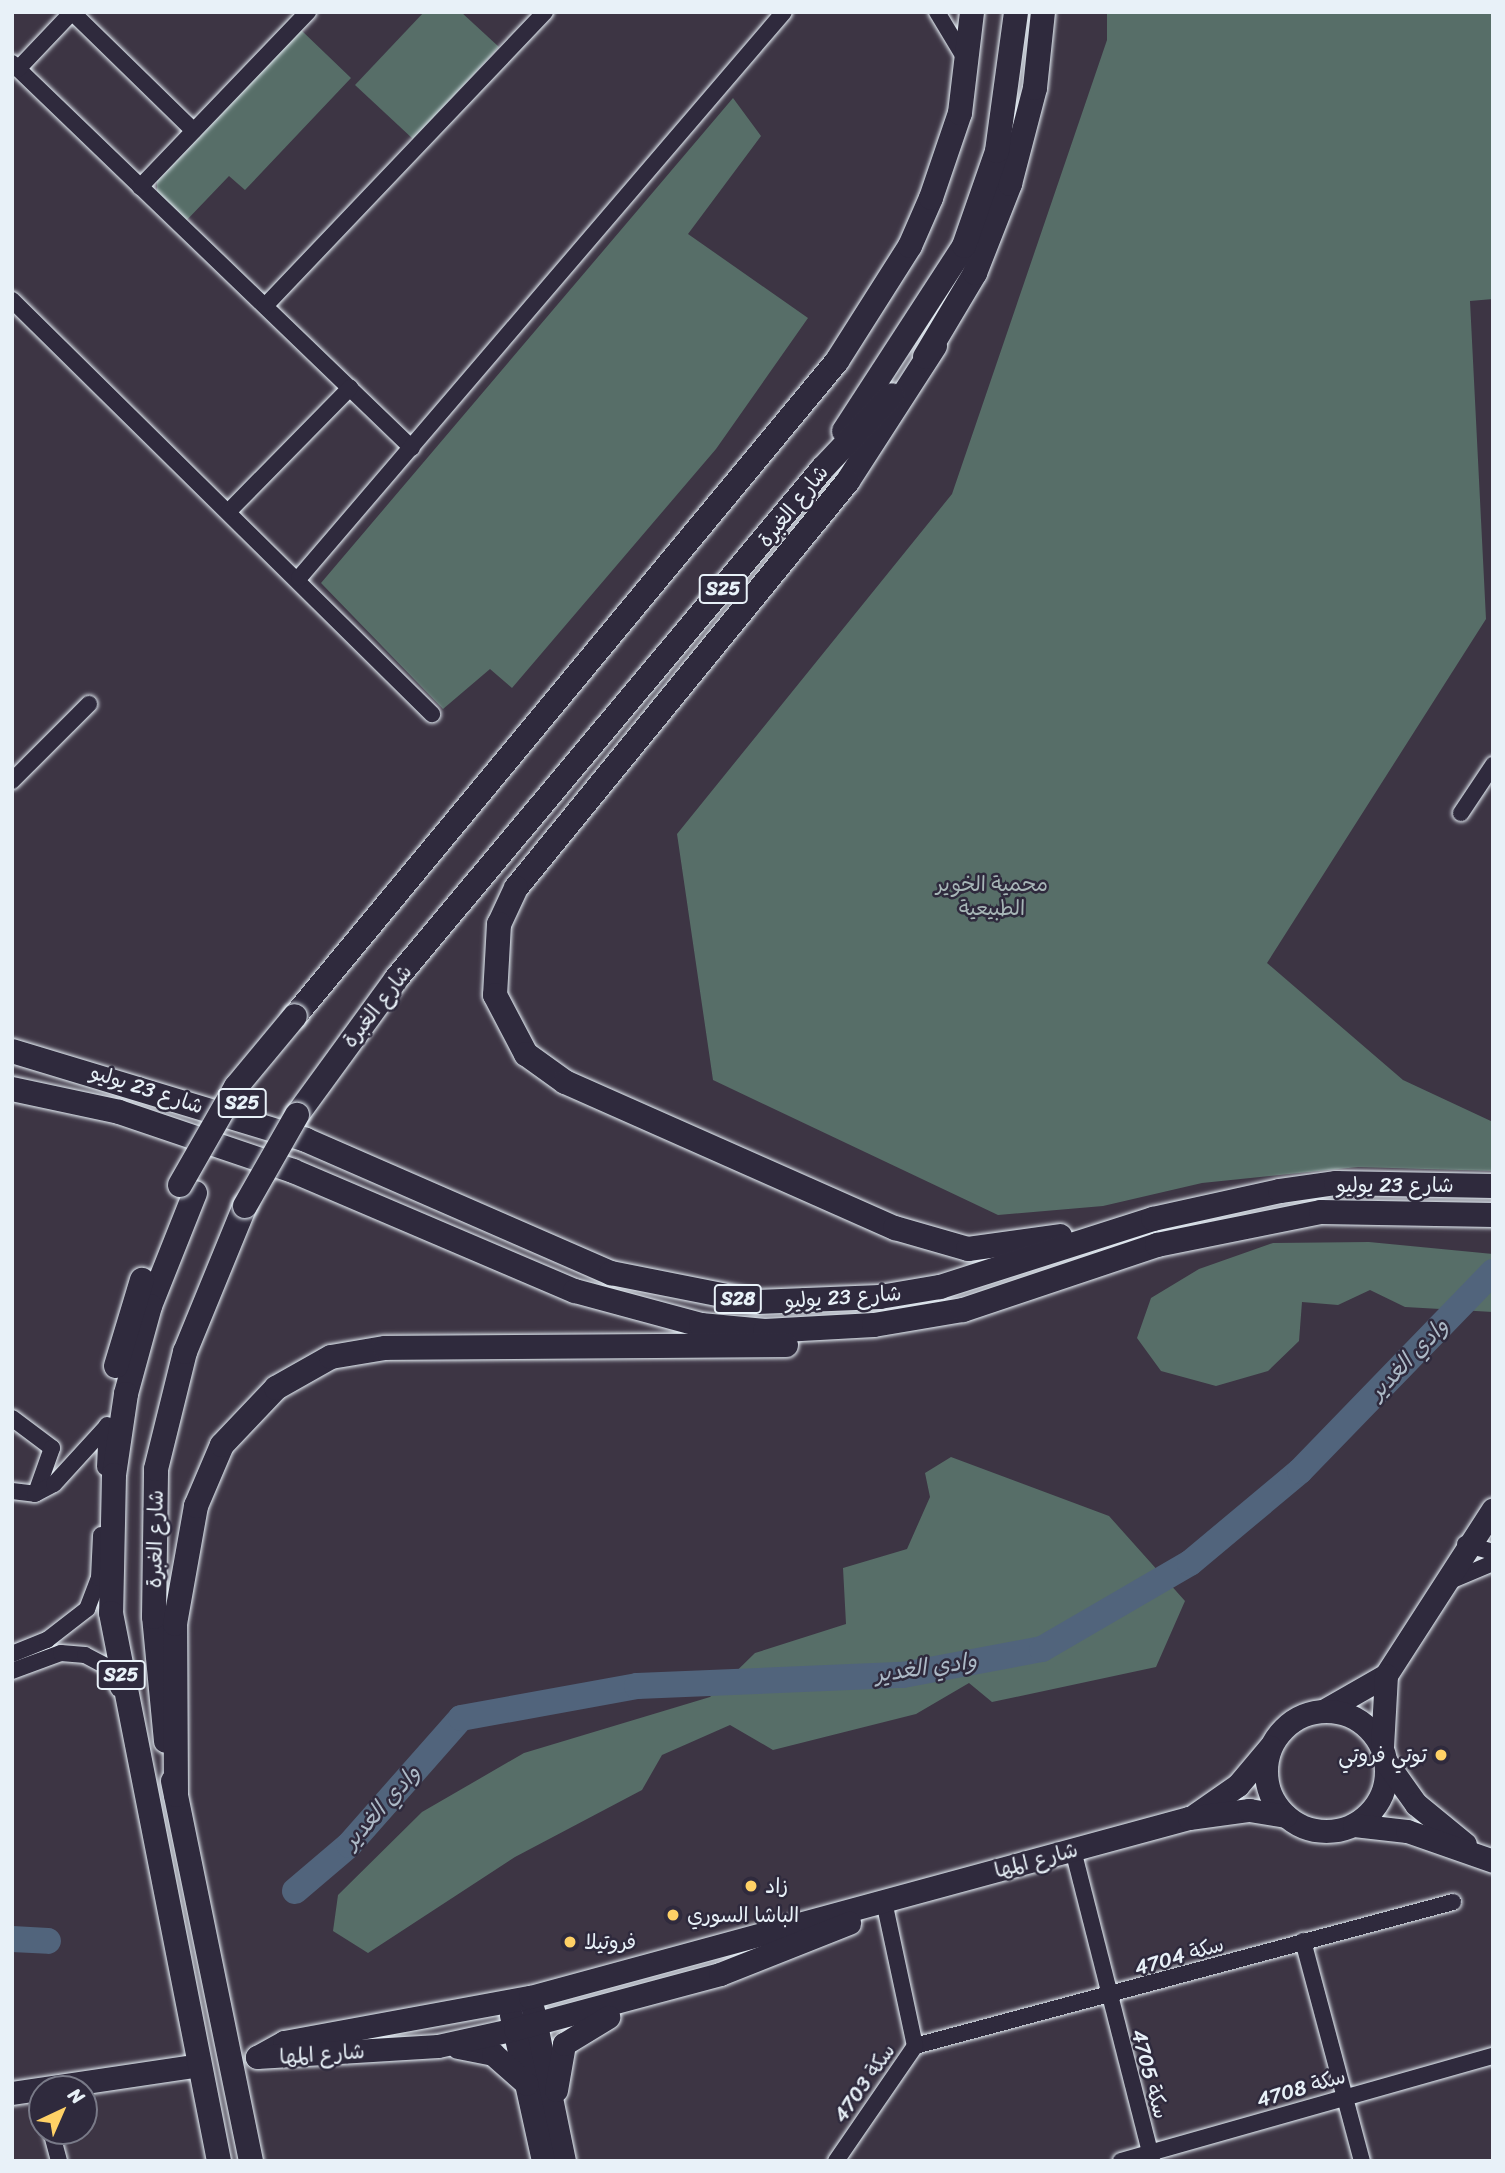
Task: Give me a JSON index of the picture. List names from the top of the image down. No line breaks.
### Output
{"streets":{"main road":["شارع الغبرة","S25","شارع 23 يوليو","S28"],"street":["شارع المها","سكة 4704","4705 سكة","4703 سكة","سكة 4708"]},"crossings":[["شارع المها","4705 سكة"],["شارع المها","4703 سكة"],["سكة 4704","4705 سكة"],["سكة 4704","4703 سكة"],["4705 سكة","سكة 4708"]],"water":["وادي الغدير"],"parks":["محمية الخوير الطبيعية"],"places":["توتي فروتي","زاد","الباشا السوري","فروتيلا"],"north":"top right"}
